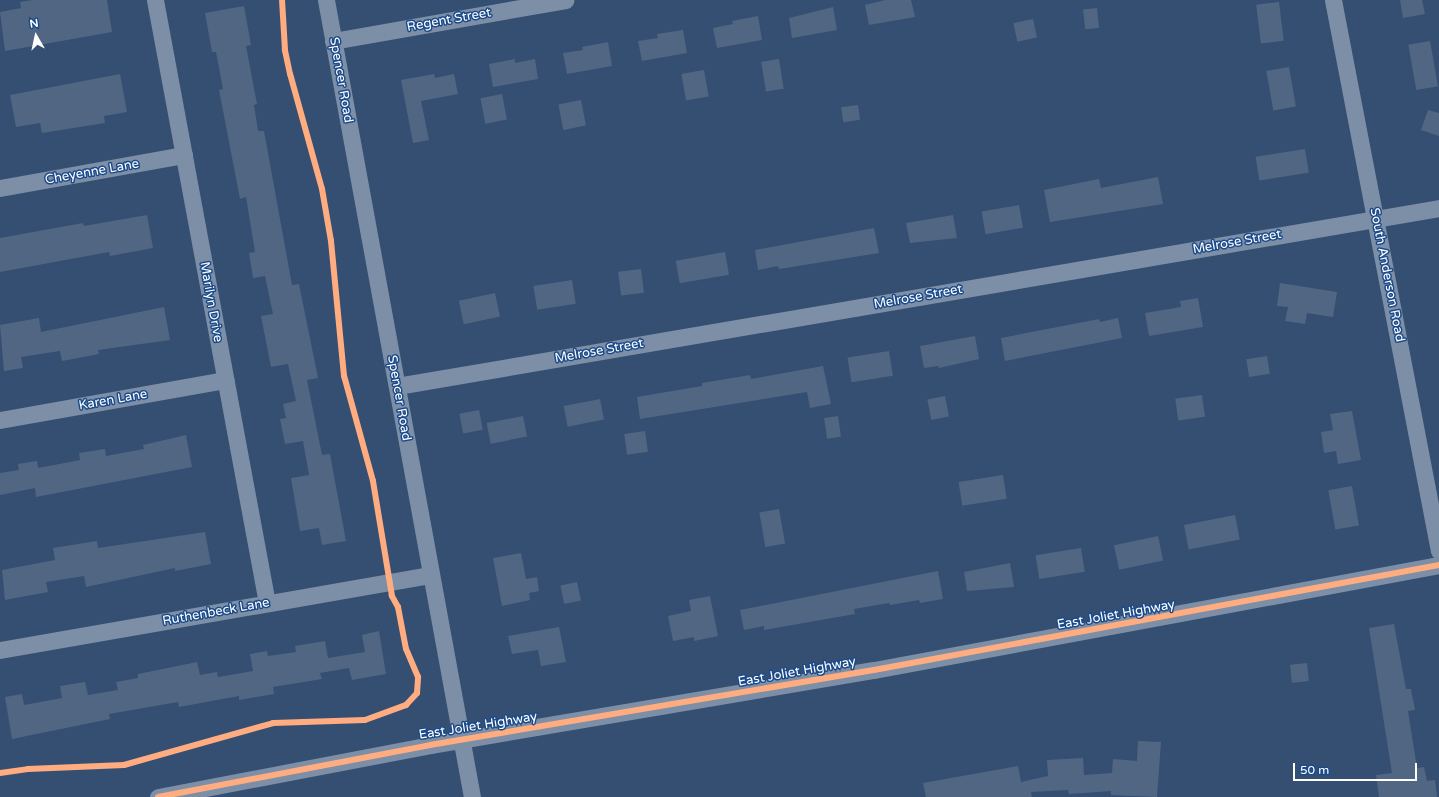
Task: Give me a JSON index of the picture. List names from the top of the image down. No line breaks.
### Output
{"streets":{"street":["Regent Street","Spencer Road","Cheyenne Lane","Melrose Street","South Anderson Road","Marilyn Drive","Karen Lane","Ruthenbeck Lane","East Joliet Highway"]},"crossings":[["Regent Street","Spencer Road"],["Spencer Road","Melrose Street"],["Spencer Road","Ruthenbeck Lane"],["Spencer Road","East Joliet Highway"],["Cheyenne Lane","Marilyn Drive"],["Melrose Street","South Anderson Road"],["Marilyn Drive","Karen Lane"],["Marilyn Drive","Ruthenbeck Lane"]],"scale_bar":"50 m","north":"top"}
